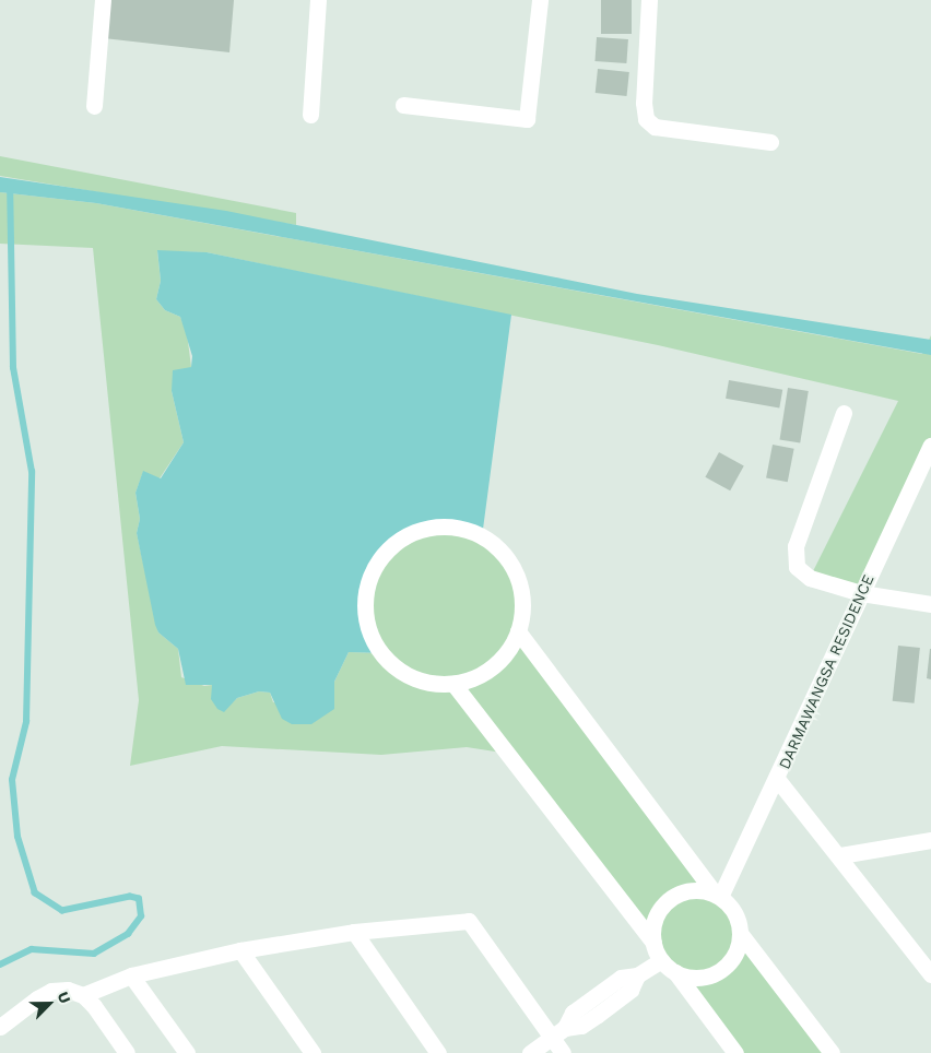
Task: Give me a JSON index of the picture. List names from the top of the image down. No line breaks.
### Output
{"streets":{"street":["DARMAWANGSA RESIDENCE"]},"north":"top right"}
